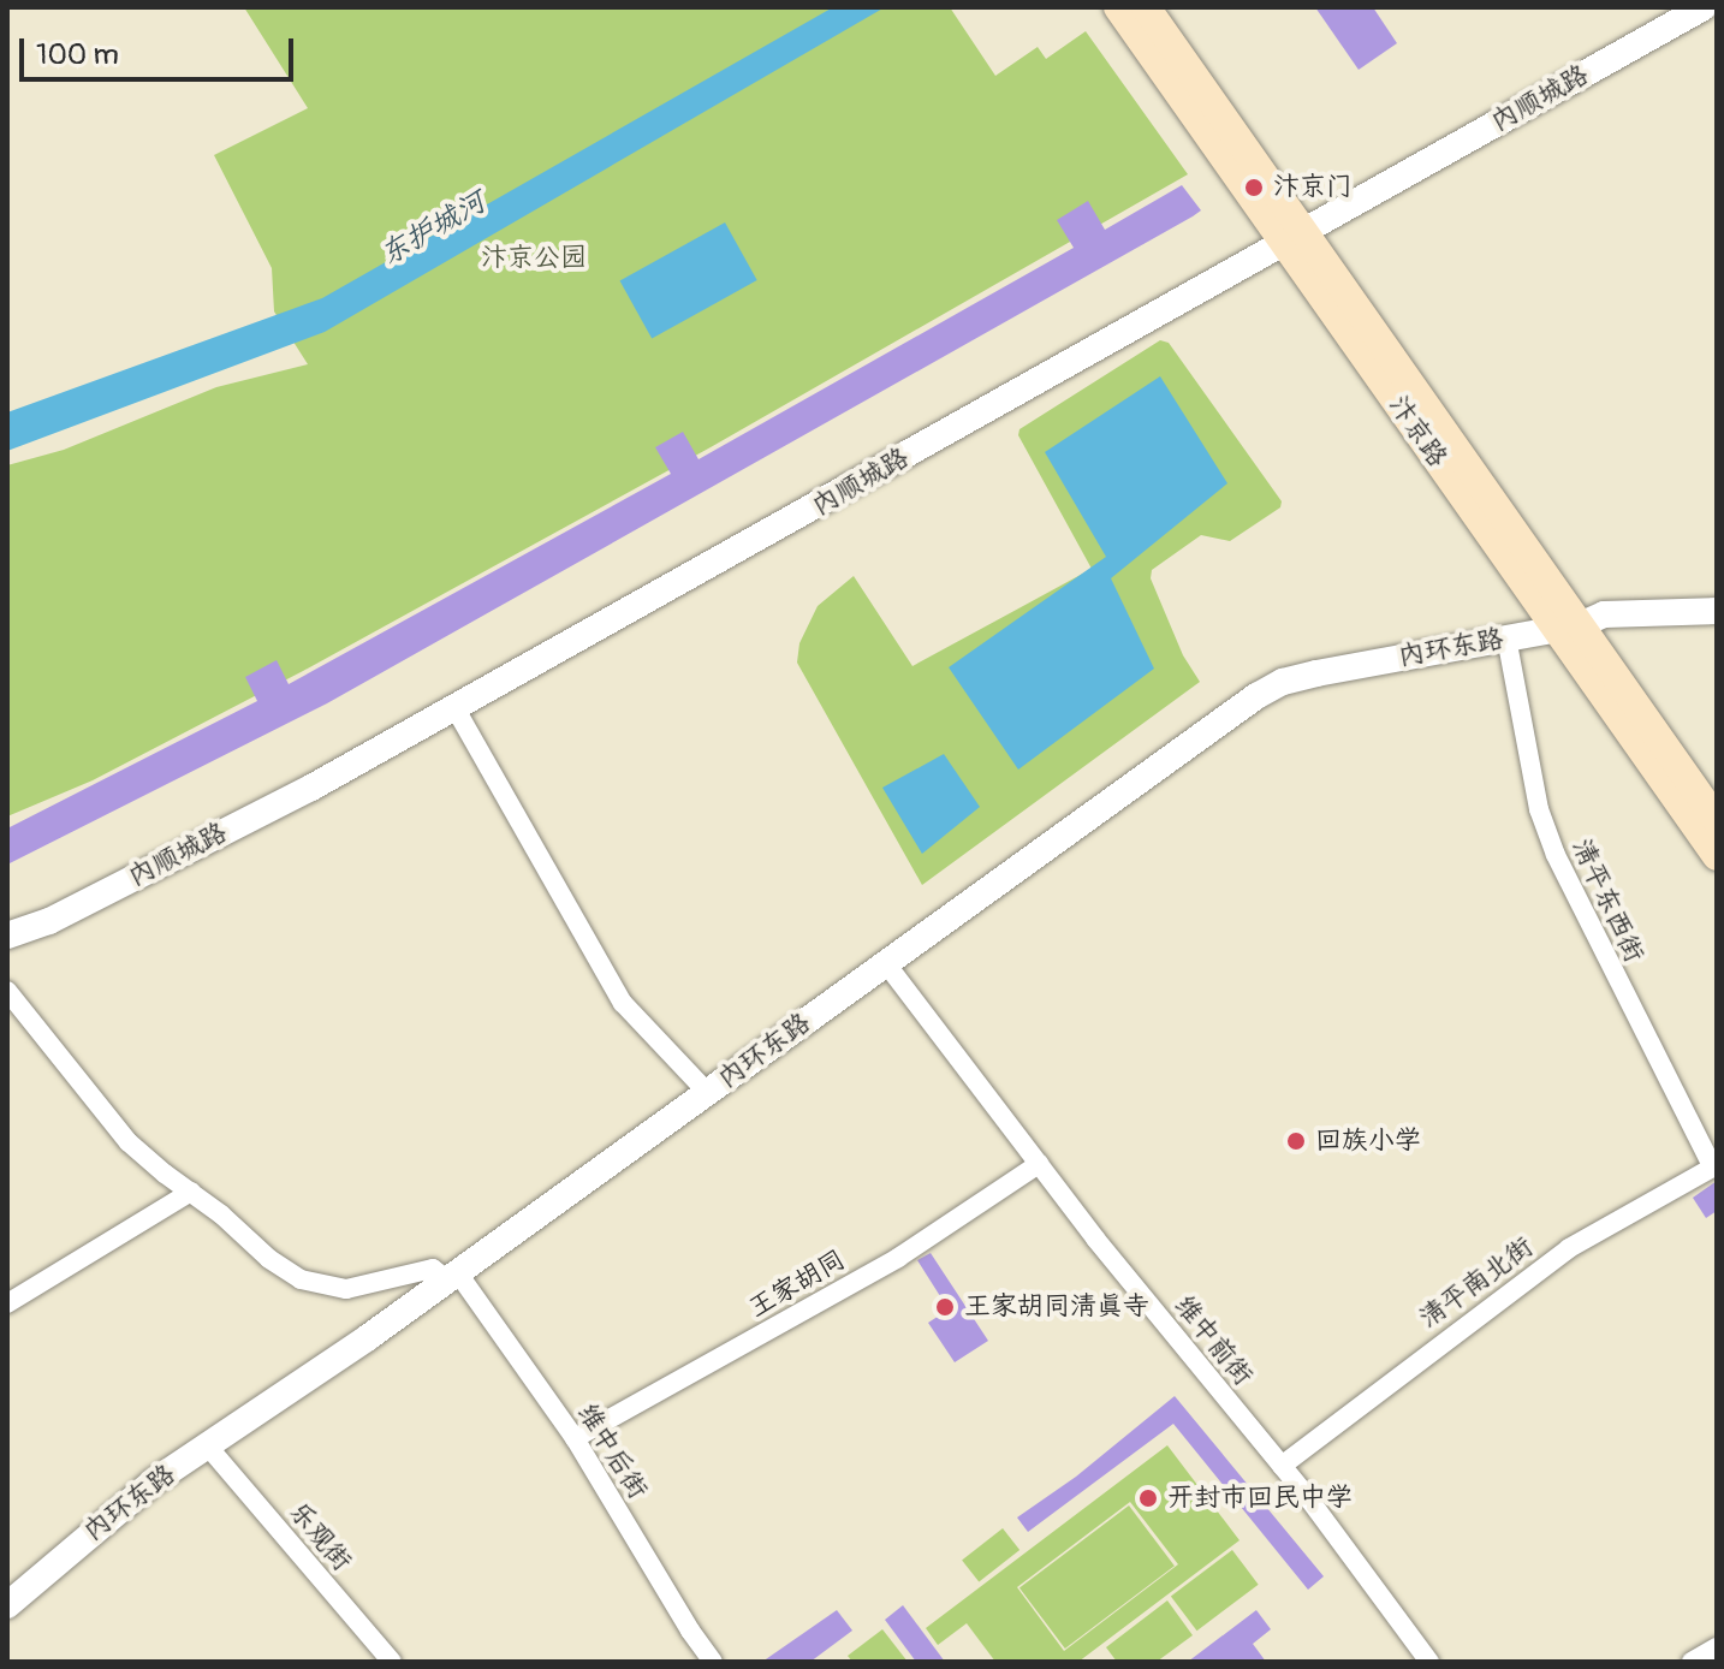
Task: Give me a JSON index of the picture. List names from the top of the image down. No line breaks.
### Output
{"streets":{"main road":["汴京路"],"street":["内顺城路","内环东路","清平东西街","清平南北街","王家胡同","维中前街","维中后街","乐观街"]},"crossings":[["内顺城路","汴京路"],["汴京路","内环东路"],["内环东路","清平东西街"],["内环东路","维中前街"],["内环东路","维中后街"],["内环东路","乐观街"],["清平东西街","清平南北街"],["清平南北街","维中前街"],["王家胡同","维中前街"],["王家胡同","维中后街"]],"water":["东护城河"],"parks":["汴京公园"],"places":["汴京门","回族小学","王家胡同清真寺","开封市回民中学"],"scale_bar":"100 m"}
